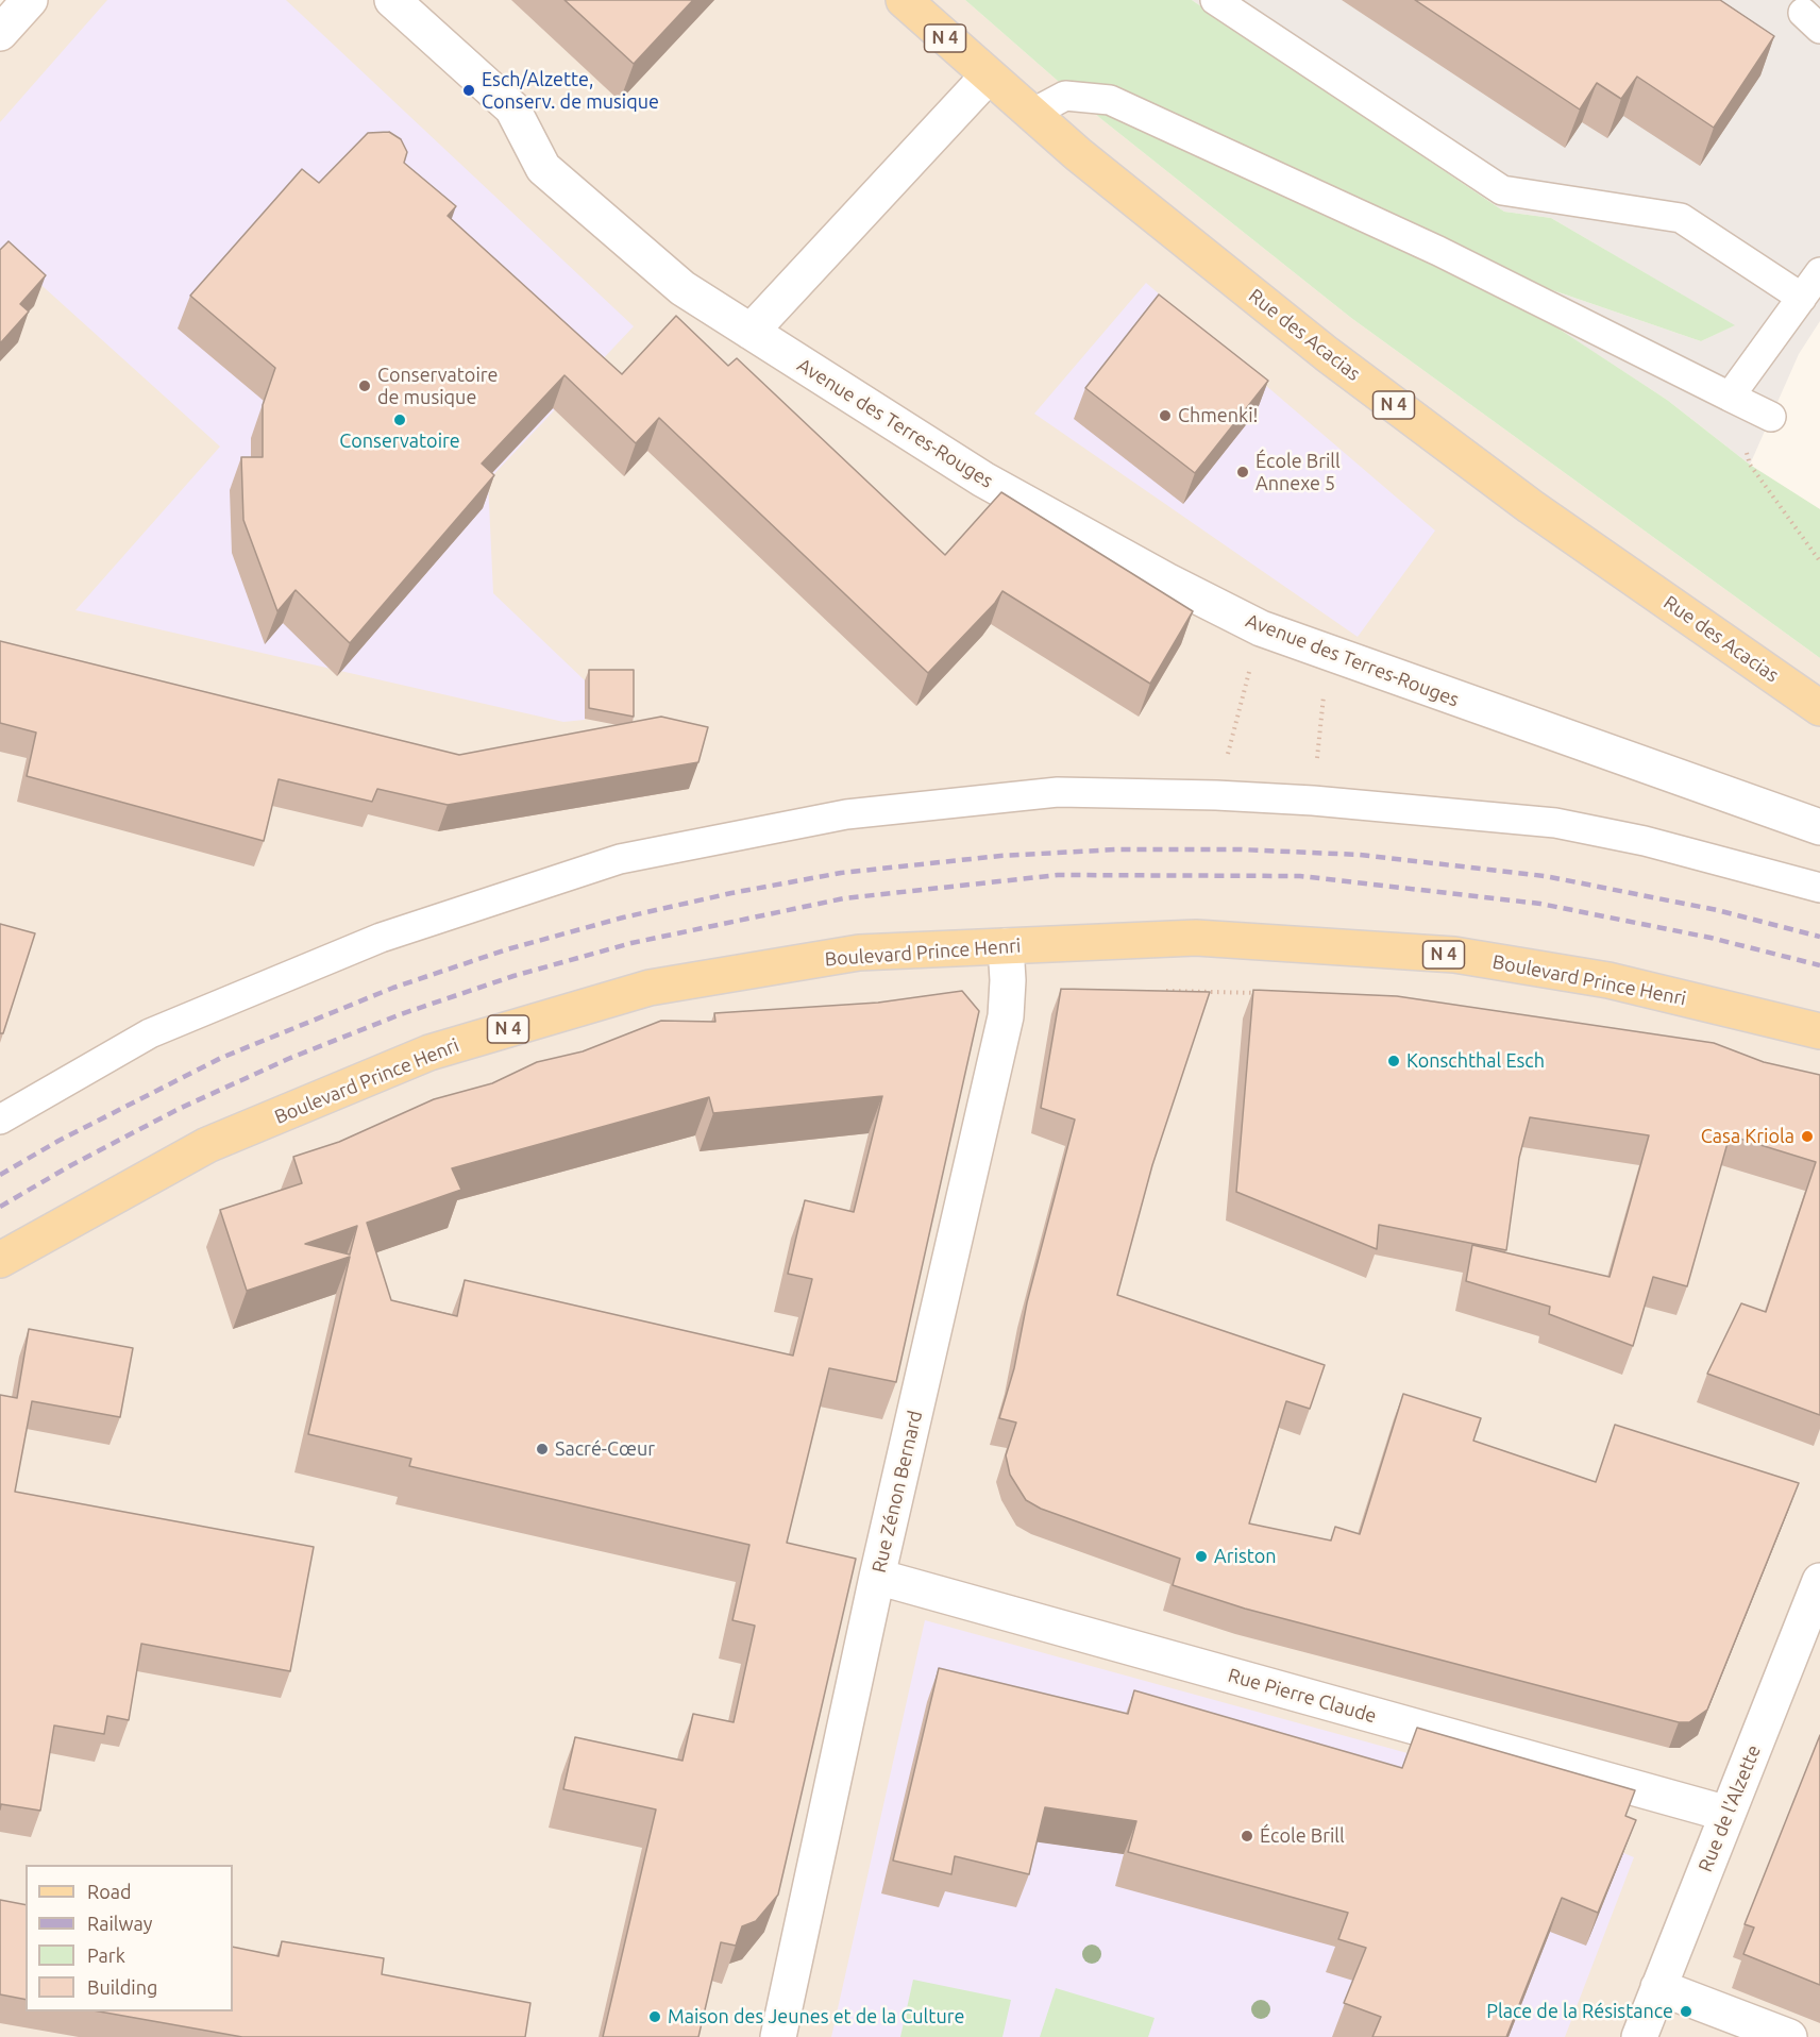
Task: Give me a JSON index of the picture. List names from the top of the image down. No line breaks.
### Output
{"streets":{"main road":["N 4","Rue des Acacias","Boulevard Prince Henri"],"street":["Avenue des Terres-Rouges","Rue Zénon Bernard","Rue Pierre Claude","Rue de l'Alzette"]},"crossings":[["Boulevard Prince Henri","Rue Zénon Bernard"],["Rue Zénon Bernard","Rue Pierre Claude"],["Rue Pierre Claude","Rue de l'Alzette"]],"places":["Esch/Alzette, Conserv. de musique","Conservatoire de musique","Chmenki!","Conservatoire","École Brill Annexe 5","Konschthal Esch","Casa Kriola","Sacré-Cœur","Ariston","École Brill","Place de la Résistance","Maison des Jeunes et de la Culture"],"legend":["Road","Railway","Park","Building"]}
